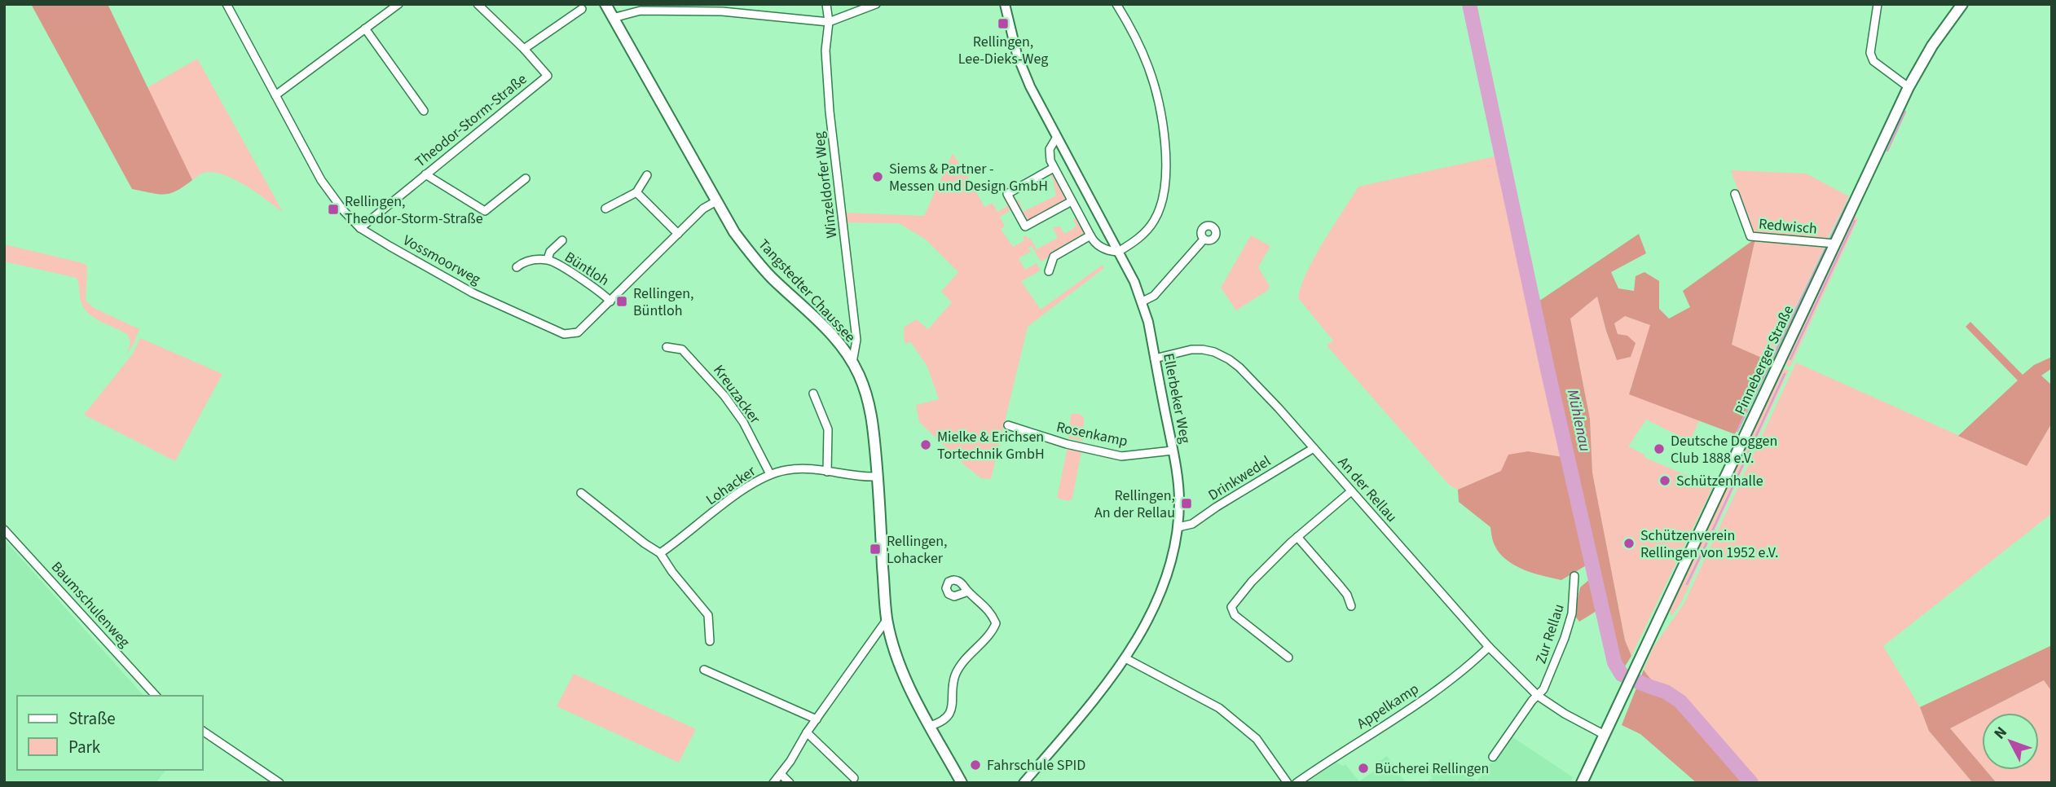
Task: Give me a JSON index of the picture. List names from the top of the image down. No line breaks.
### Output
{"streets":{"main road":["Tangstedter Chaussee","Pinneberger Straße"],"street":["Theodor-Storm-Straße","Winzeldorfer Weg","Redwisch","Vossmoorweg","Büntloh","Kreuzacker","Ellerbeker Weg","Rosenkamp","Drinkwedel","Lohacker","An der Rellau","Baumschulenweg","Zur Rellau","Appelkamp"]},"crossings":[["Theodor-Storm-Straße","Vossmoorweg"],["Winzeldorfer Weg","Tangstedter Chaussee"],["Redwisch","Pinneberger Straße"],["Vossmoorweg","Büntloh"],["Vossmoorweg","Tangstedter Chaussee"],["Tangstedter Chaussee","Lohacker"],["Pinneberger Straße","An der Rellau"],["Kreuzacker","Lohacker"],["Ellerbeker Weg","Rosenkamp"],["Ellerbeker Weg","Drinkwedel"],["Ellerbeker Weg","An der Rellau"],["Drinkwedel","An der Rellau"],["An der Rellau","Zur Rellau"],["An der Rellau","Appelkamp"]],"water":["Mühlenau"],"places":{"transit":["Rellingen, Lee-Dieks-Weg","Rellingen, Theodor-Storm-Straße","Rellingen, Büntloh","Rellingen, An der Rellau","Rellingen, Lohacker"],"other":["Siems & Partner - Messen und Design GmbH","Mielke & Erichsen Tortechnik GmbH","Deutsche Doggen Club 1888 e.V.","Schützenhalle","Schützenverein Rellingen von 1952 e.V.","Fahrschule SPID","Bücherei Rellingen"]},"legend":["Straße","Park"],"north":"top left"}
